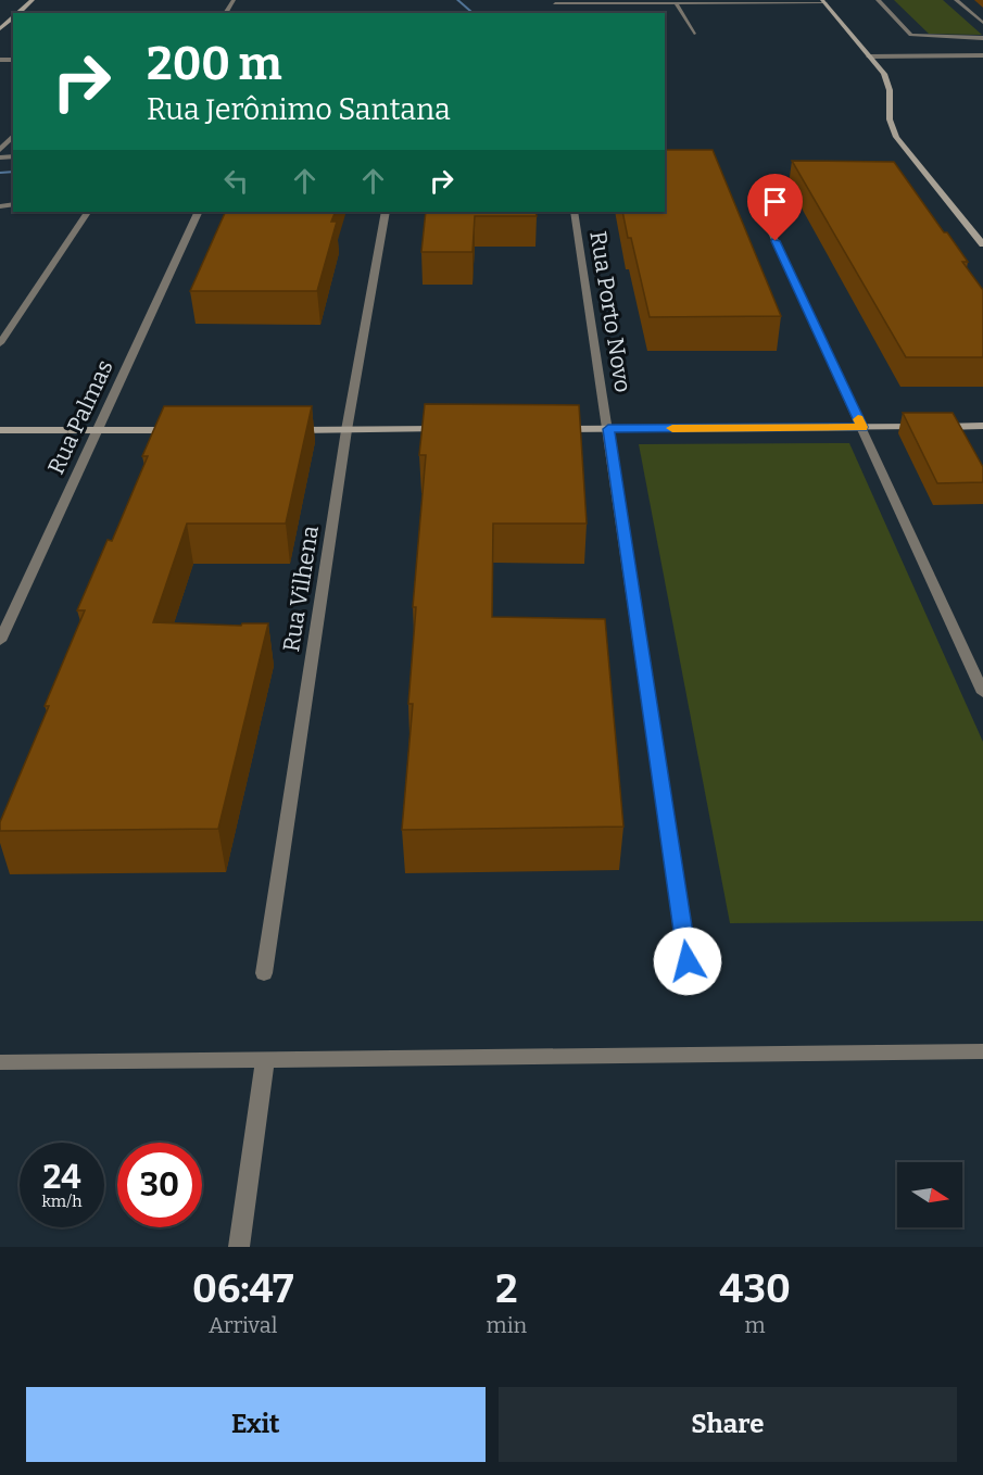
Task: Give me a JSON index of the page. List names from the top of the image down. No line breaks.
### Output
{"streets":{"street":["Rua Porto Novo","Rua Palmas","Rua Vilhena"]},"north":"right","page":{"turn":["200 m","Rua Jerônimo Santana"],"speed":"24 km/h","limit":"30","eta":["06:47","Arrival","2","min","430","m"],"buttons":["Exit","Share"]}}
